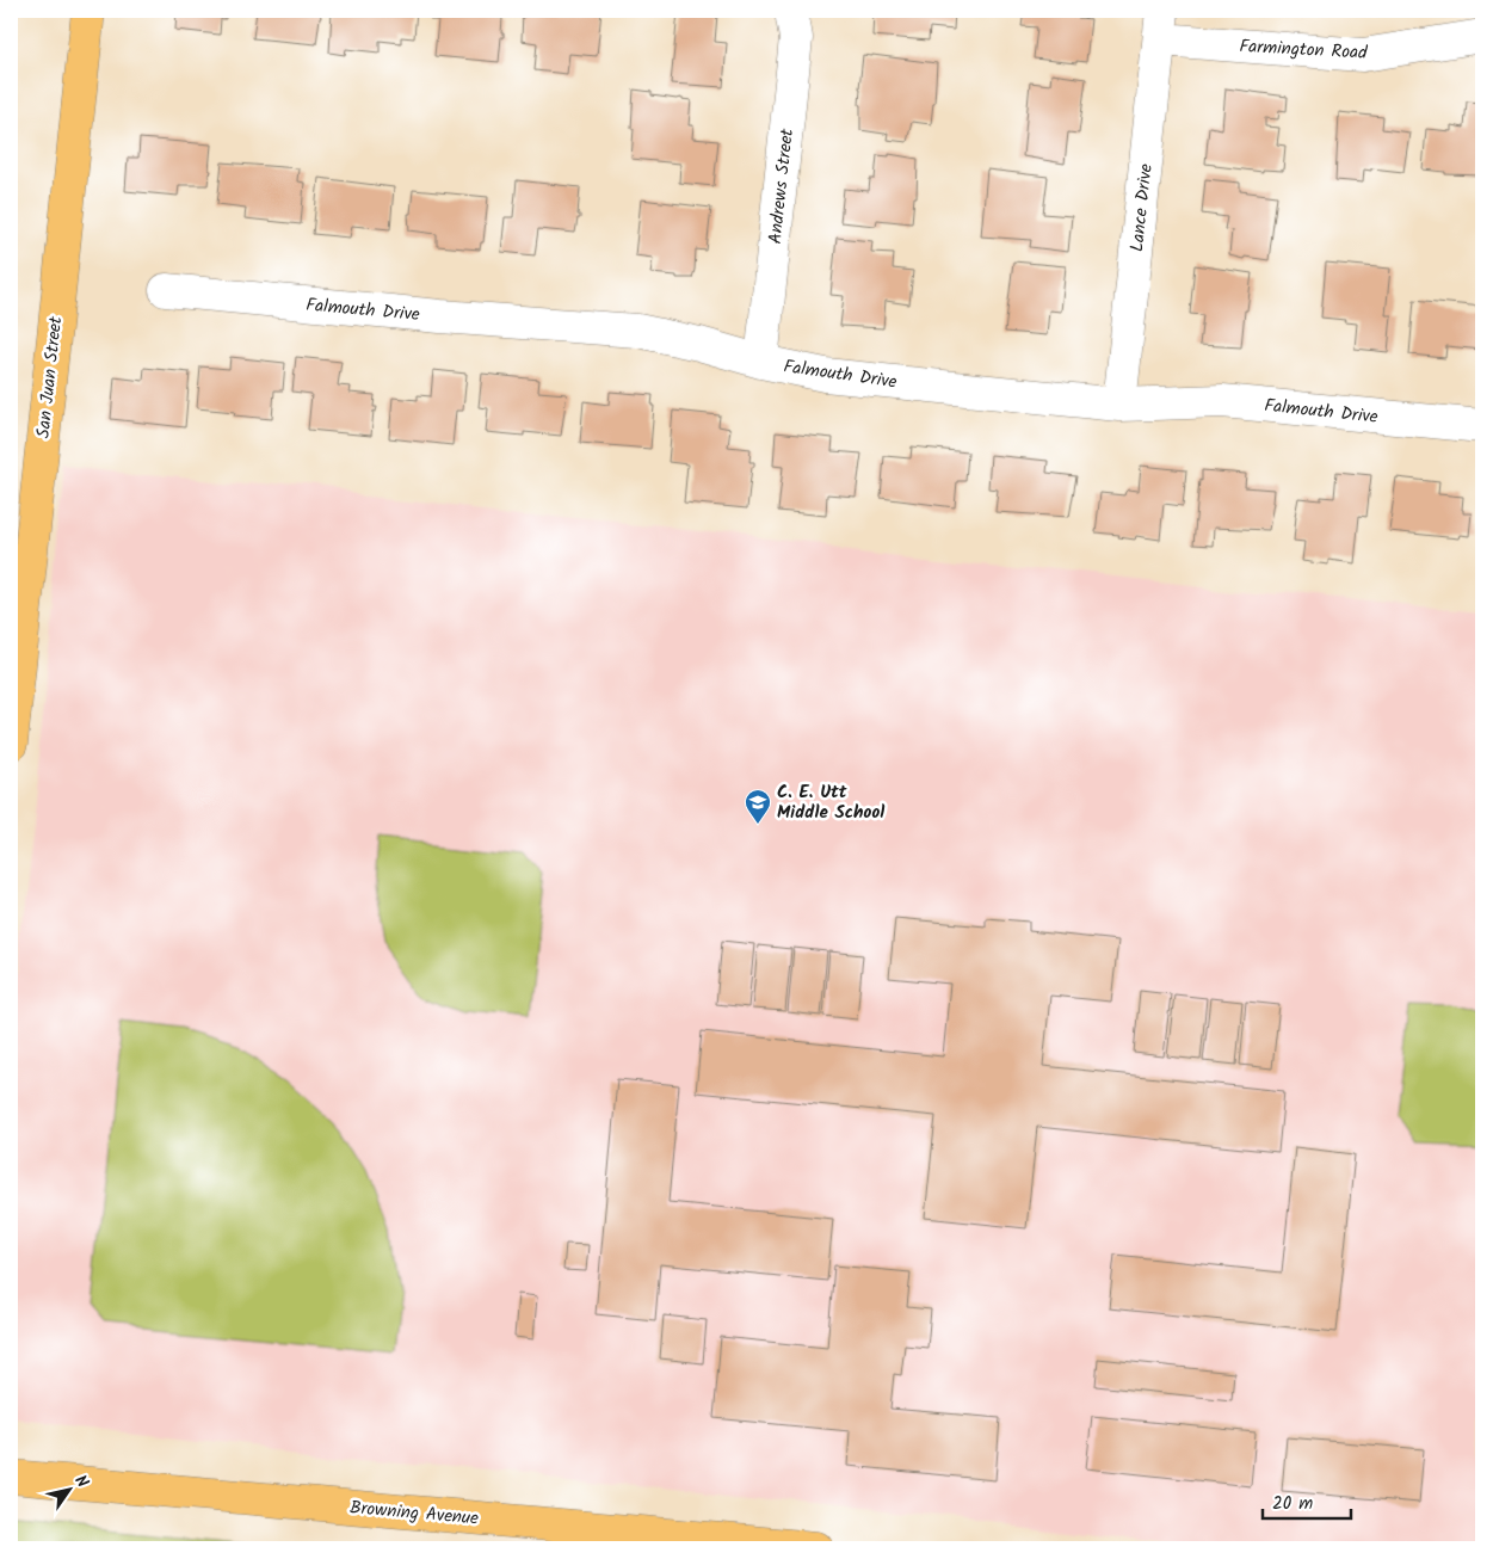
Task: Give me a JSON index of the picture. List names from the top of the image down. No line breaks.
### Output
{"streets":{"main road":["San Juan Street","Browning Avenue"],"street":["Farmington Road","Andrews Street","Lance Drive","Falmouth Drive"]},"crossings":[["Farmington Road","Lance Drive"],["Andrews Street","Falmouth Drive"],["Lance Drive","Falmouth Drive"]],"places":{"school or university":["C. E. Utt Middle School"]},"scale_bar":"20 m","north":"top right"}
